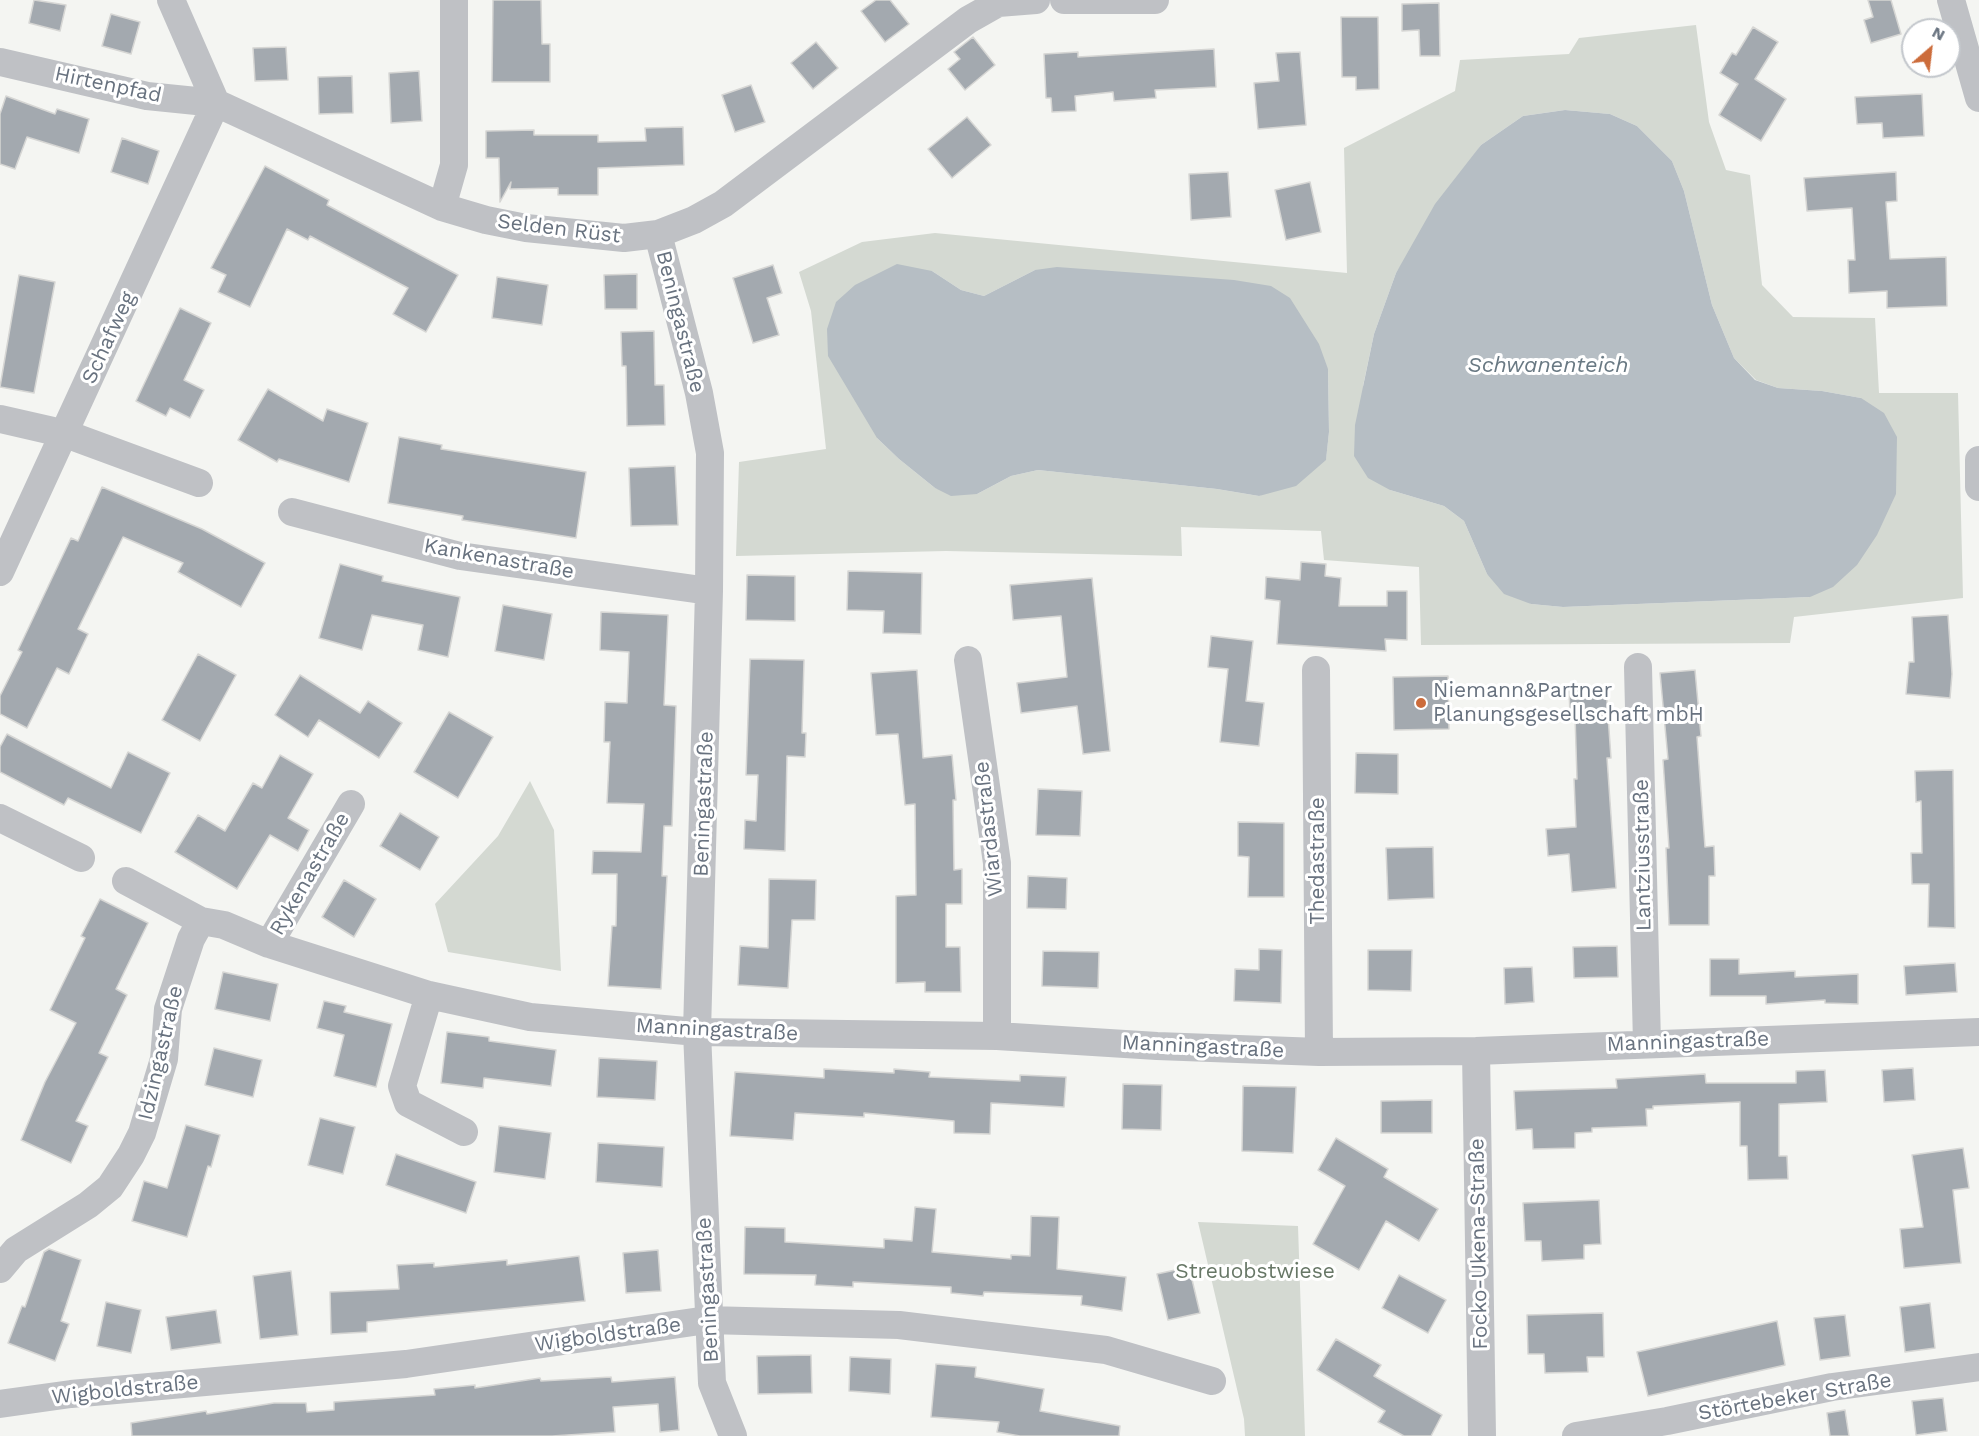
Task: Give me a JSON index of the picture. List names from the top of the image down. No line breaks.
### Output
{"streets":{"street":["Hirtenpfad","Selden Rüst","Beningastraße","Schafweg","Kankenastraße","Wiardastraße","Lantziusstraße","Thedastraße","Rykenastraße","Manningastraße","Idzingastraße","Focko-Ukena-Straße","Wigboldstraße","Störtebeker Straße"]},"crossings":[["Hirtenpfad","Selden Rüst"],["Hirtenpfad","Schafweg"],["Selden Rüst","Beningastraße"],["Selden Rüst","Schafweg"],["Beningastraße","Kankenastraße"],["Beningastraße","Manningastraße"],["Beningastraße","Wigboldstraße"],["Wiardastraße","Manningastraße"],["Lantziusstraße","Manningastraße"],["Thedastraße","Manningastraße"],["Rykenastraße","Manningastraße"],["Manningastraße","Idzingastraße"],["Manningastraße","Focko-Ukena-Straße"]],"water":["Schwanenteich"],"parks":["Streuobstwiese"],"places":["Niemann&Partner Planungsgesellschaft mbH"],"north":"top right"}
